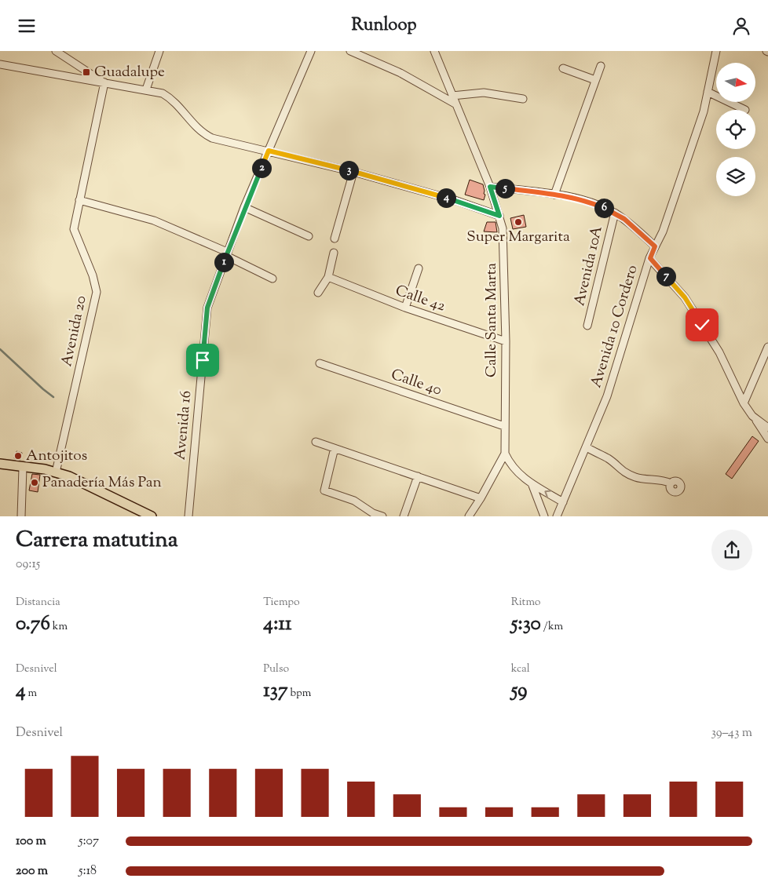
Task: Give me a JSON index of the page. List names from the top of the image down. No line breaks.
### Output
{"streets":{"street":["Avenida 10A","Calle 42","Calle Santa Marta","Avenida 10 Cordero","Avenida 20","Calle 40","Avenida 16"]},"crossings":[["Calle 42","Calle Santa Marta"],["Calle Santa Marta","Avenida 10 Cordero"],["Calle Santa Marta","Calle 40"]],"places":{"transit":["Guadalupe"],"other":["Super Margarita","Antojitos","Panadería Más Pan"]},"north":"right","page":{"header":"Runloop","pins":["2","3","5","4","6","1","7"],"heading":["Carrera matutina","09:15"],"stats":[["Distancia","0.76 km"],["Tiempo","4:11"],["Ritmo","5:30 /km"],["Desnivel","4 m"],["Pulso","137 bpm"],["kcal","59"]],"chart":["Desnivel","39–43 m"],"list":[{"name":"100 m","note":"5:07"},{"name":"200 m","note":"5:18"}]}}
